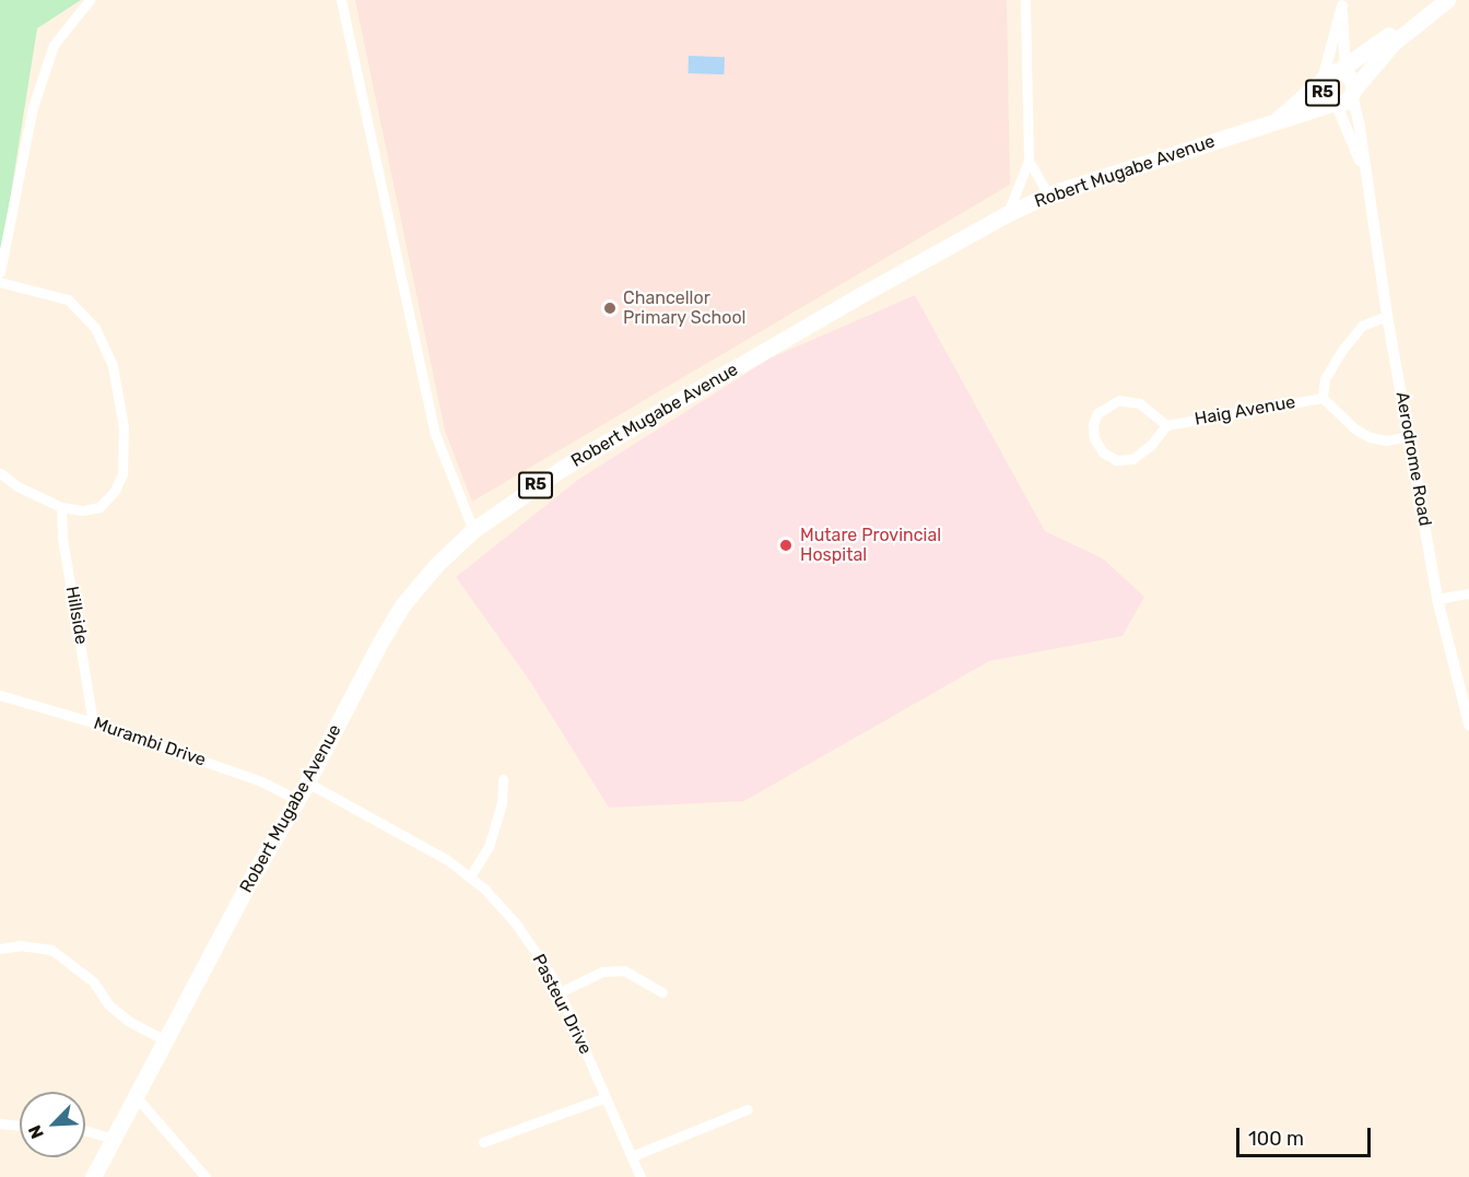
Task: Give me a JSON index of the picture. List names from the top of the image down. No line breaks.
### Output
{"streets":{"highway":["R5","Robert Mugabe Avenue"],"street":["Haig Avenue","Aerodrome Road","Hillside","Murambi Drive","Pasteur Drive"]},"crossings":[["R5","Robert Mugabe Avenue"],["R5","Aerodrome Road"],["Robert Mugabe Avenue","Aerodrome Road"],["Robert Mugabe Avenue","Murambi Drive"],["Robert Mugabe Avenue","Pasteur Drive"],["Hillside","Murambi Drive"]],"places":["Chancellor Primary School","Mutare Provincial Hospital"],"scale_bar":"100 m","north":"bottom left"}
